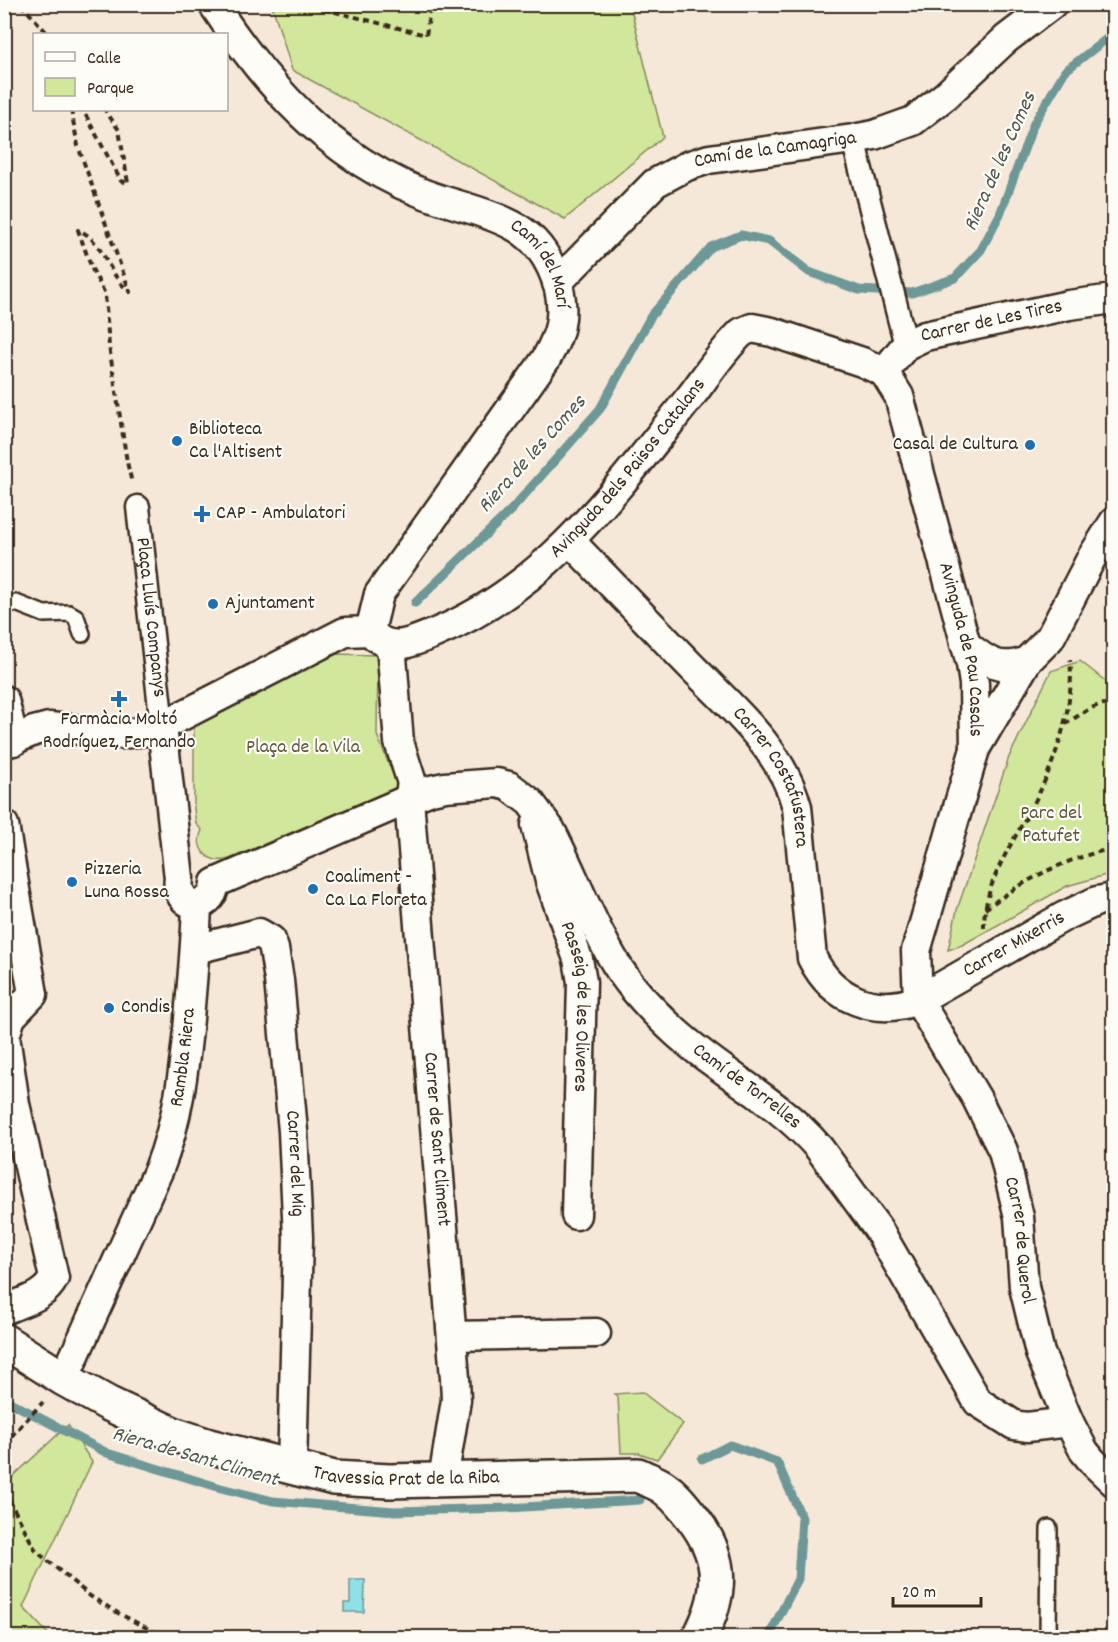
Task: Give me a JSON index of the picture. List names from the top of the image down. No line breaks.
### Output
{"streets":{"street":["Camí de la Camagriga","Camí del Marí","Carrer de Les Tires","Avinguda dels Països Catalans","Plaça Lluís Companys","Avinguda de Pau Casals","Carrer Costafustera","Carrer Mixerris","Passeig de les Oliveres","Rambla Riera","Camí de Torrelles","Carrer de Sant Climent","Carrer del Mig","Carrer de Querol","Travessia Prat de la Riba"]},"crossings":[["Camí de la Camagriga","Camí del Marí"],["Camí del Marí","Avinguda dels Països Catalans"],["Carrer de Les Tires","Avinguda dels Països Catalans"],["Carrer de Les Tires","Avinguda de Pau Casals"],["Avinguda dels Països Catalans","Avinguda de Pau Casals"],["Avinguda dels Països Catalans","Carrer Costafustera"],["Avinguda de Pau Casals","Carrer Costafustera"],["Avinguda de Pau Casals","Carrer Mixerris"],["Avinguda de Pau Casals","Carrer de Querol"],["Carrer Costafustera","Carrer Mixerris"],["Carrer Costafustera","Carrer de Querol"],["Carrer Mixerris","Carrer de Querol"],["Passeig de les Oliveres","Camí de Torrelles"],["Rambla Riera","Carrer del Mig"],["Rambla Riera","Travessia Prat de la Riba"],["Camí de Torrelles","Carrer de Sant Climent"],["Camí de Torrelles","Carrer de Querol"],["Carrer de Sant Climent","Travessia Prat de la Riba"],["Carrer del Mig","Travessia Prat de la Riba"]],"water":["Riera de les Comes","Riera de Sant Climent"],"parks":["Plaça de la Vila","Parc del Patufet"],"places":{"other":["Biblioteca Ca l'Altisent","Casal de Cultura","Ajuntament","Pizzeria Luna Rossa","Coaliment - Ca La Floreta","Condis"],"health":["CAP - Ambulatori","Farmàcia Moltó Rodríguez, Fernando"]},"legend":["Calle","Parque"],"scale_bar":"20 m"}
